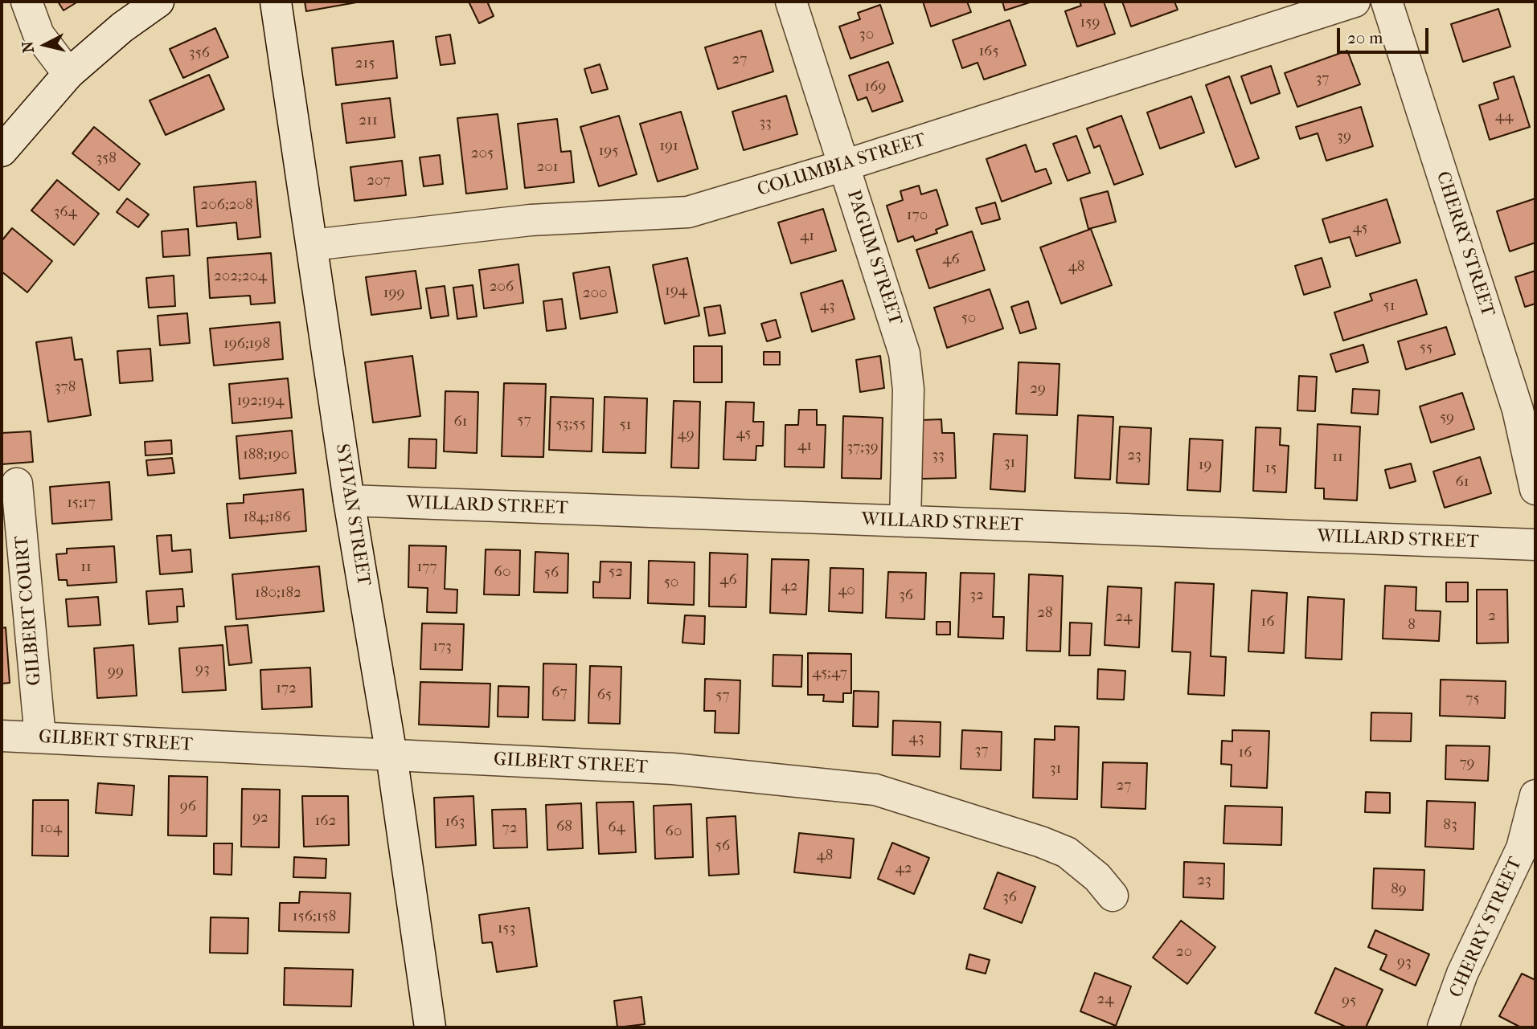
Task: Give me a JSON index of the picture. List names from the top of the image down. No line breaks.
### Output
{"streets":{"street":["COLUMBIA STREET","CHERRY STREET","PAGUM STREET","WILLARD STREET","SYLVAN STREET","GILBERT COURT","GILBERT STREET"]},"crossings":[["COLUMBIA STREET","PAGUM STREET"],["COLUMBIA STREET","SYLVAN STREET"],["PAGUM STREET","WILLARD STREET"],["WILLARD STREET","SYLVAN STREET"],["SYLVAN STREET","GILBERT STREET"],["GILBERT COURT","GILBERT STREET"]],"house_numbers":["159","30","165","356","27","215","37","169","44","211","33","39","191","195","205","358","201","207","206;208","364","170","45","41","46","48","202;204","206","194","199","200","43","51","50","196;198","55","378","29","192;194","59","57","61","53;55","51","45","49","41","37;39","188;190","33","23","11","31","19","15","61","15;17","184;186","11","177","60","52","56","46","50","42","40","180;182","36","32","28","2","24","16","8","173","93","99","45;47","172","67","65","57","75","43","37","16","79","31","27","96","92","162","163","83","68","64","104","72","60","56","48","42","23","89","36","156;158","153","20","93","24","95"],"scale_bar":"20 m","north":"left"}
